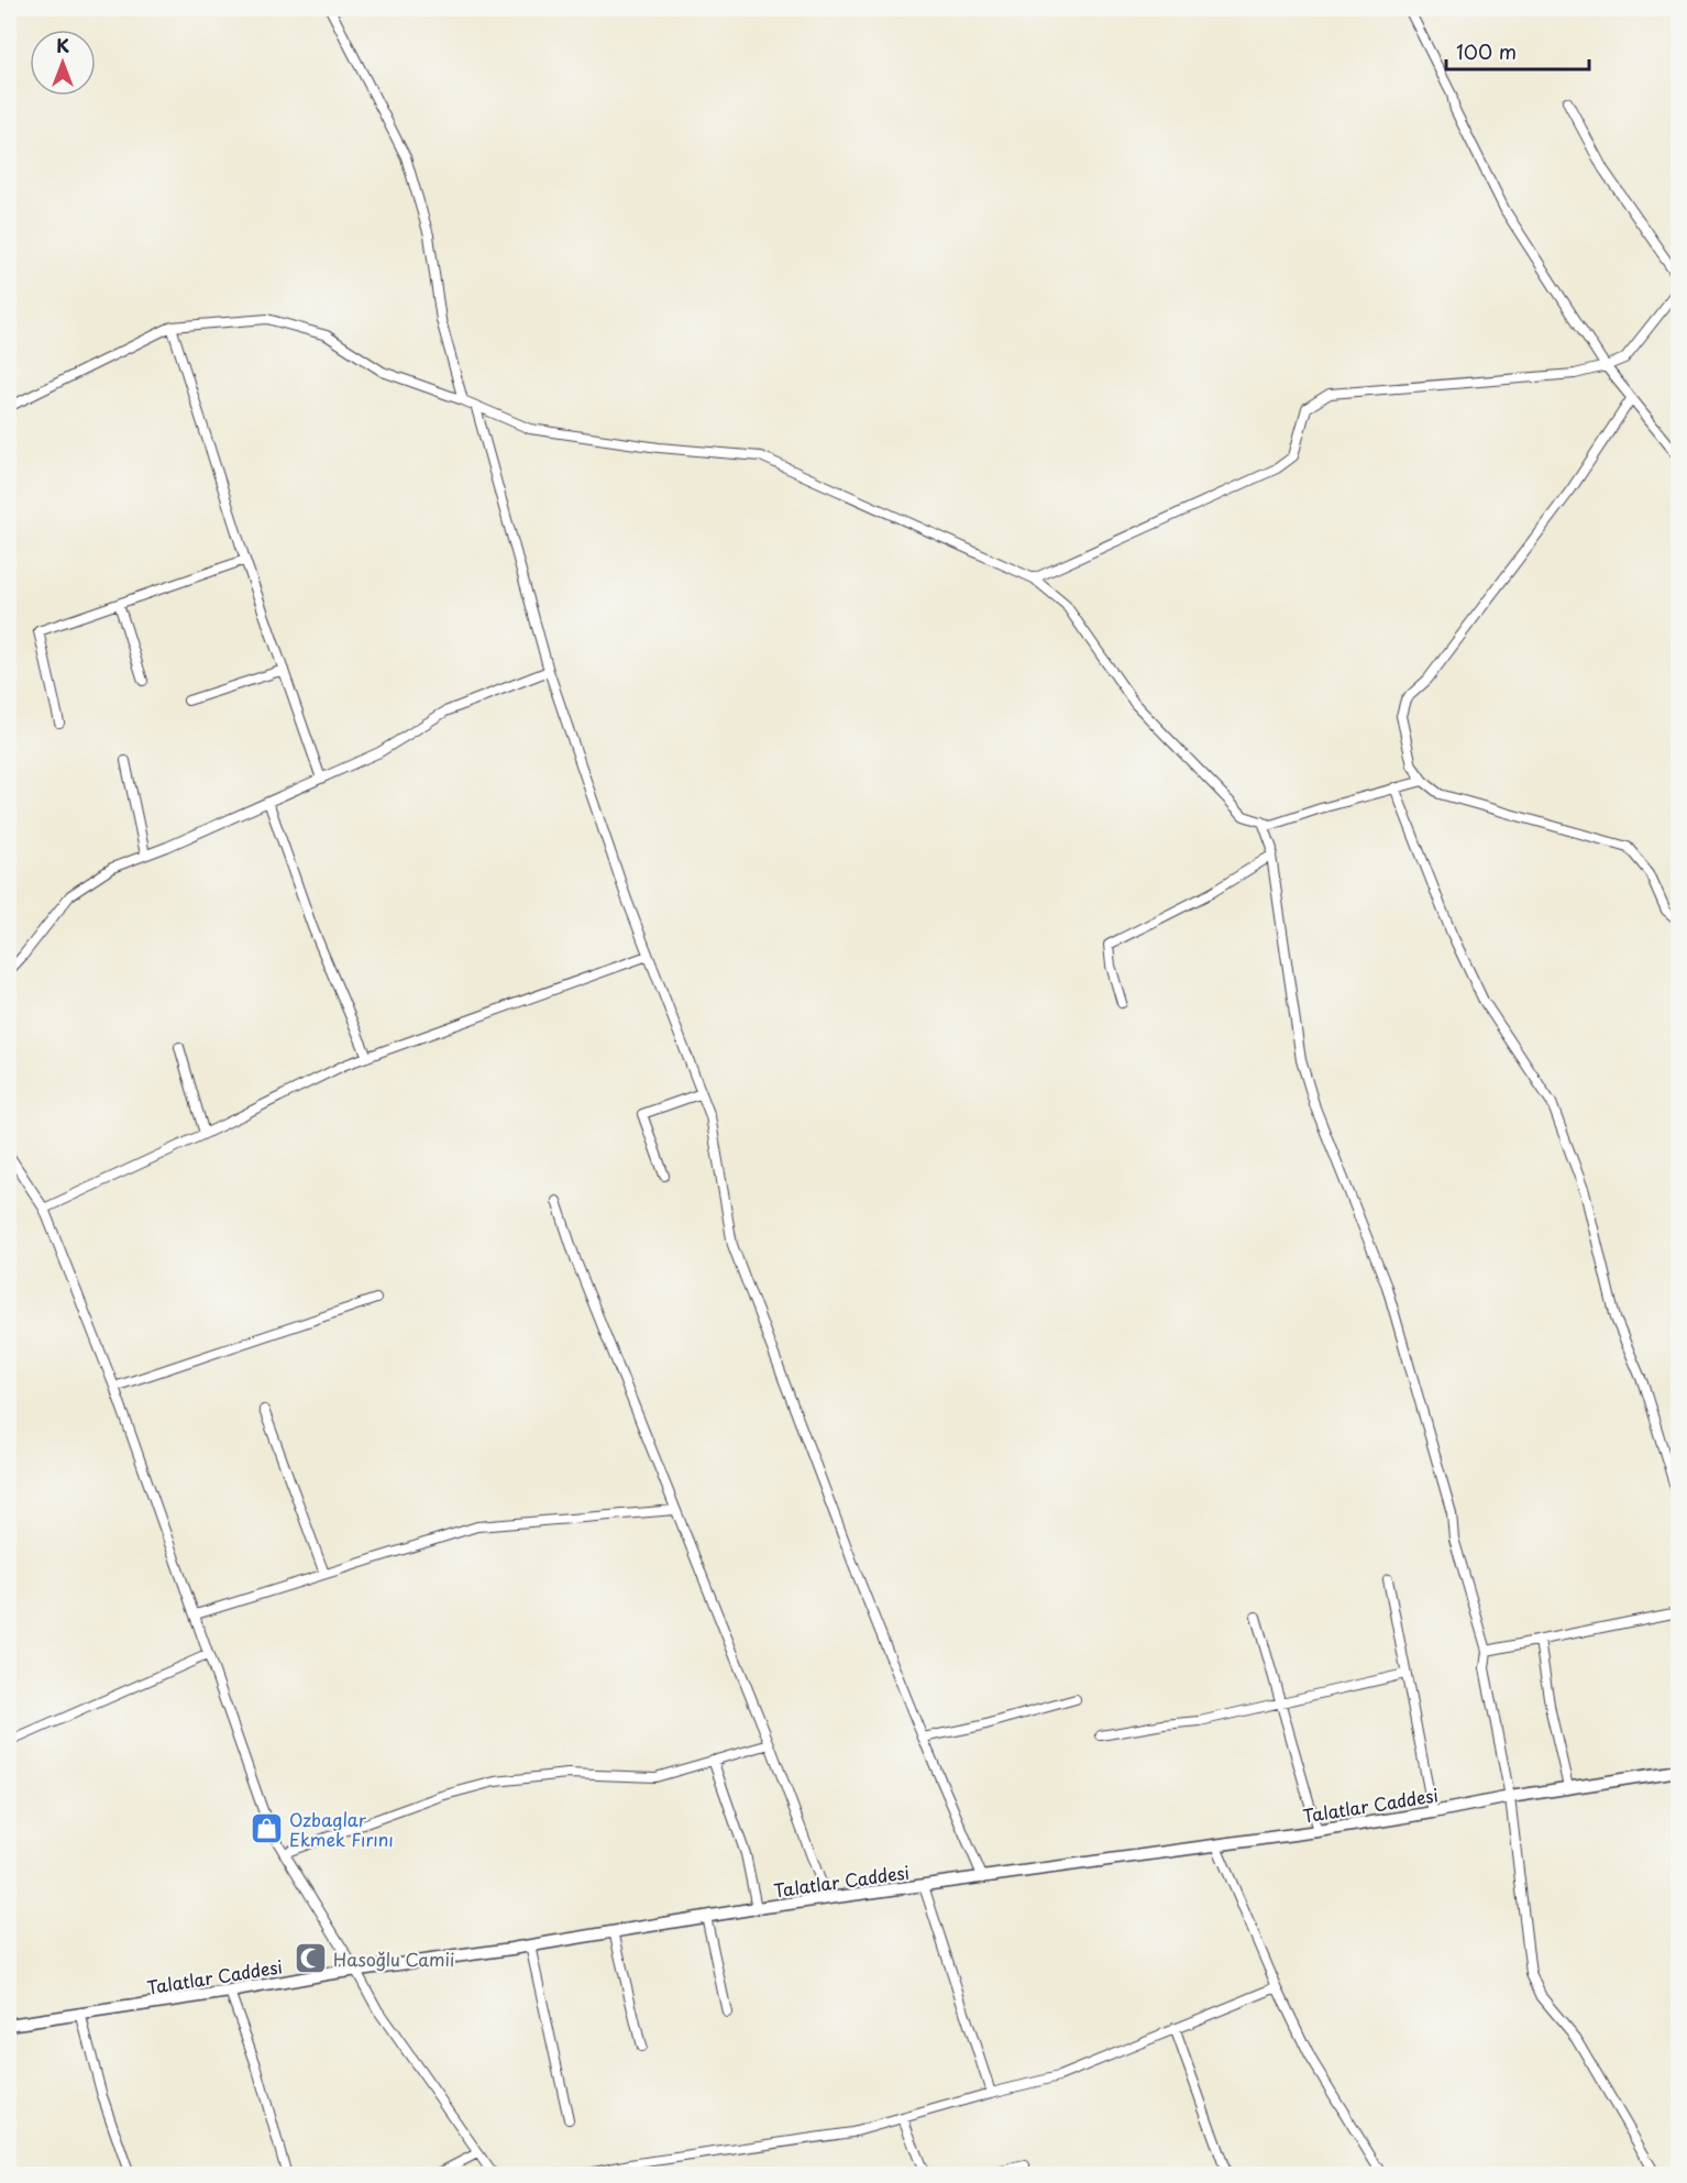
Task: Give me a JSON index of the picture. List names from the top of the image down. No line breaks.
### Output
{"streets":{"street":["Talatlar Caddesi"]},"places":{"shop":["Ozbaglar Ekmek Fırını"],"mosque":["Hasoğlu Camii"]},"scale_bar":"100 m","north":"top"}
